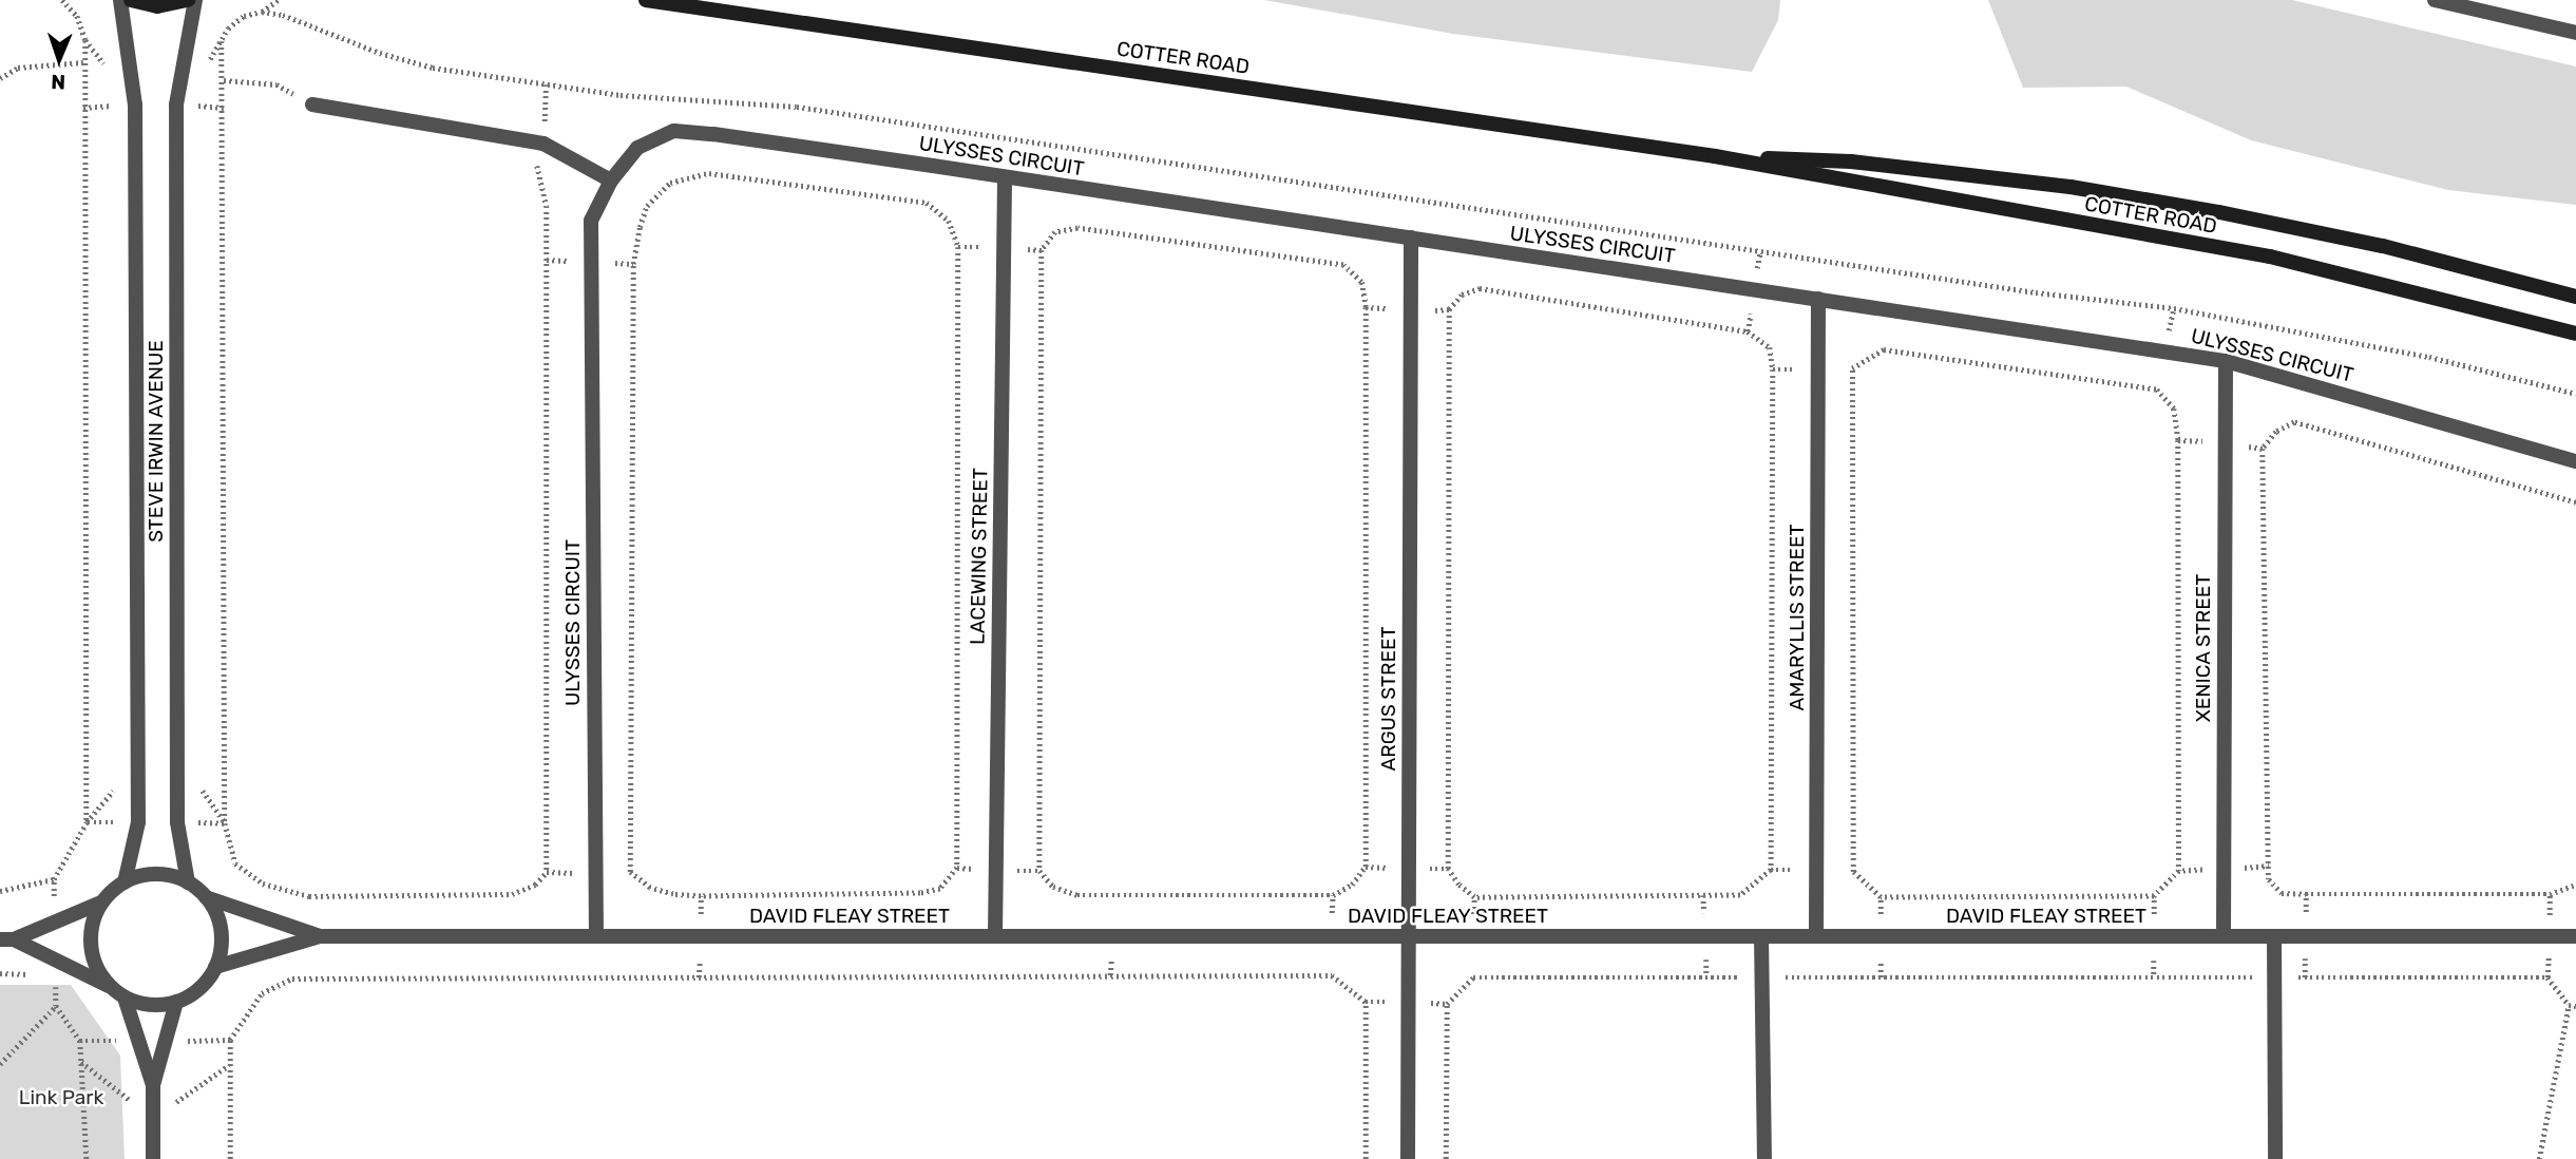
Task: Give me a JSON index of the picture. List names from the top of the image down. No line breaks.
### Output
{"streets":{"main road":["COTTER ROAD"],"street":["ULYSSES CIRCUIT","STEVE IRWIN AVENUE","LACEWING STREET","AMARYLLIS STREET","XENICA STREET","ARGUS STREET","DAVID FLEAY STREET"]},"crossings":[["ULYSSES CIRCUIT","LACEWING STREET"],["ULYSSES CIRCUIT","AMARYLLIS STREET"],["ULYSSES CIRCUIT","XENICA STREET"],["ULYSSES CIRCUIT","ARGUS STREET"],["ULYSSES CIRCUIT","DAVID FLEAY STREET"],["STEVE IRWIN AVENUE","DAVID FLEAY STREET"],["LACEWING STREET","DAVID FLEAY STREET"],["AMARYLLIS STREET","DAVID FLEAY STREET"],["XENICA STREET","DAVID FLEAY STREET"],["ARGUS STREET","DAVID FLEAY STREET"]],"parks":["Link Park"],"north":"bottom"}
